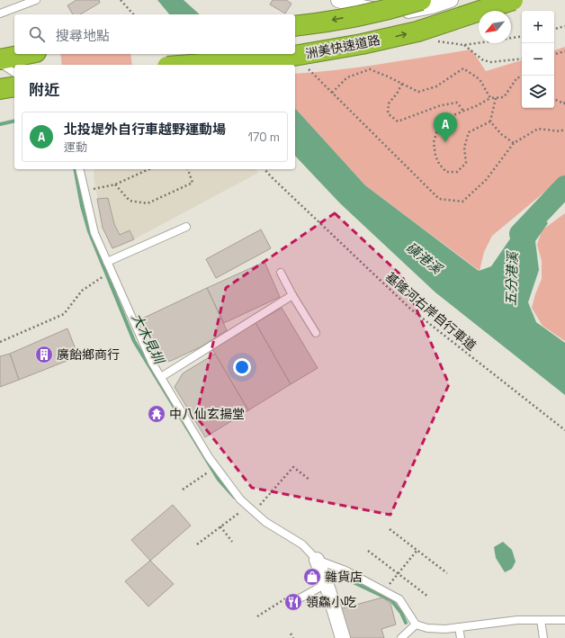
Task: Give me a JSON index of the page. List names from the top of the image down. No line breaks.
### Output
{"streets":{"highway":["洲美快速道路"],"path":["基隆河右岸自行車道"]},"water":["磺港溪","五分港溪","大木見圳"],"places":{"building":["廣飴鄉商行"],"temple":["中八仙玄揚堂"],"shop":["雜貨店"],"restaurant":["領鱻小吃"]},"north":"bottom left","page":{"map_buttons":["+","−"],"search":"搜尋地點","heading":"附近","list":[{"mark":"A","name":"北投堤外自行車越野運動場","note":"運動","value":"170 m"}],"pins":"A"}}
